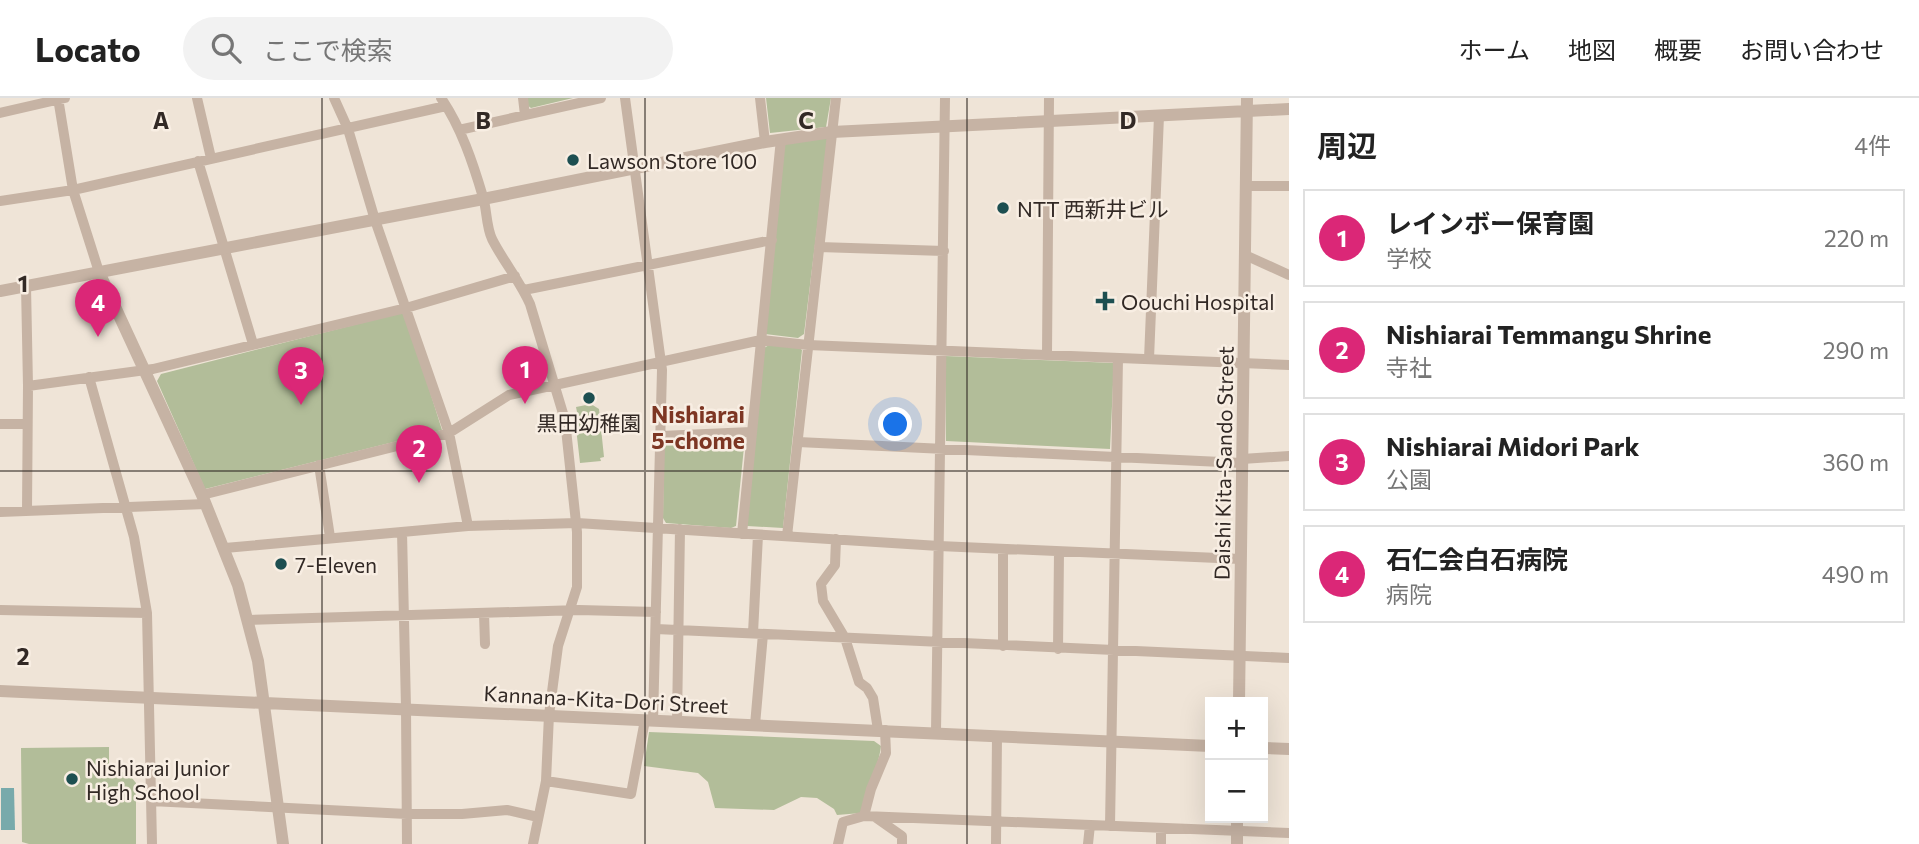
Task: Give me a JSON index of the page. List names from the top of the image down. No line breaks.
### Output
{"streets":{"street":["Daishi Kita-Sando Street","Kannana-Kita-Dori Street"]},"districts":["Nishiarai 5-chome"],"places":{"other":["Lawson Store 100","NTT 西新井ビル","黒田幼稚園","7-Eleven","Nishiarai Junior High School"],"health":["Oouchi Hospital"]},"page":{"header":"Locato","search":"ここで検索","nav":["ホーム","地図","概要","お問い合わせ"],"heading":["周辺","4件"],"list":[{"mark":"1","name":"レインボー保育園","note":"学校","value":"220 m"},{"mark":"2","name":"Nishiarai Temmangu Shrine","note":"寺社","value":"290 m"},{"mark":"3","name":"Nishiarai Midori Park","note":"公園","value":"360 m"},{"mark":"4","name":"石仁会白石病院","note":"病院","value":"490 m"}],"pins":["4","1","3","2"],"map_buttons":["+","−"]},"grid":{"columns":["A","B","C","D"],"rows":["1","2"]}}
